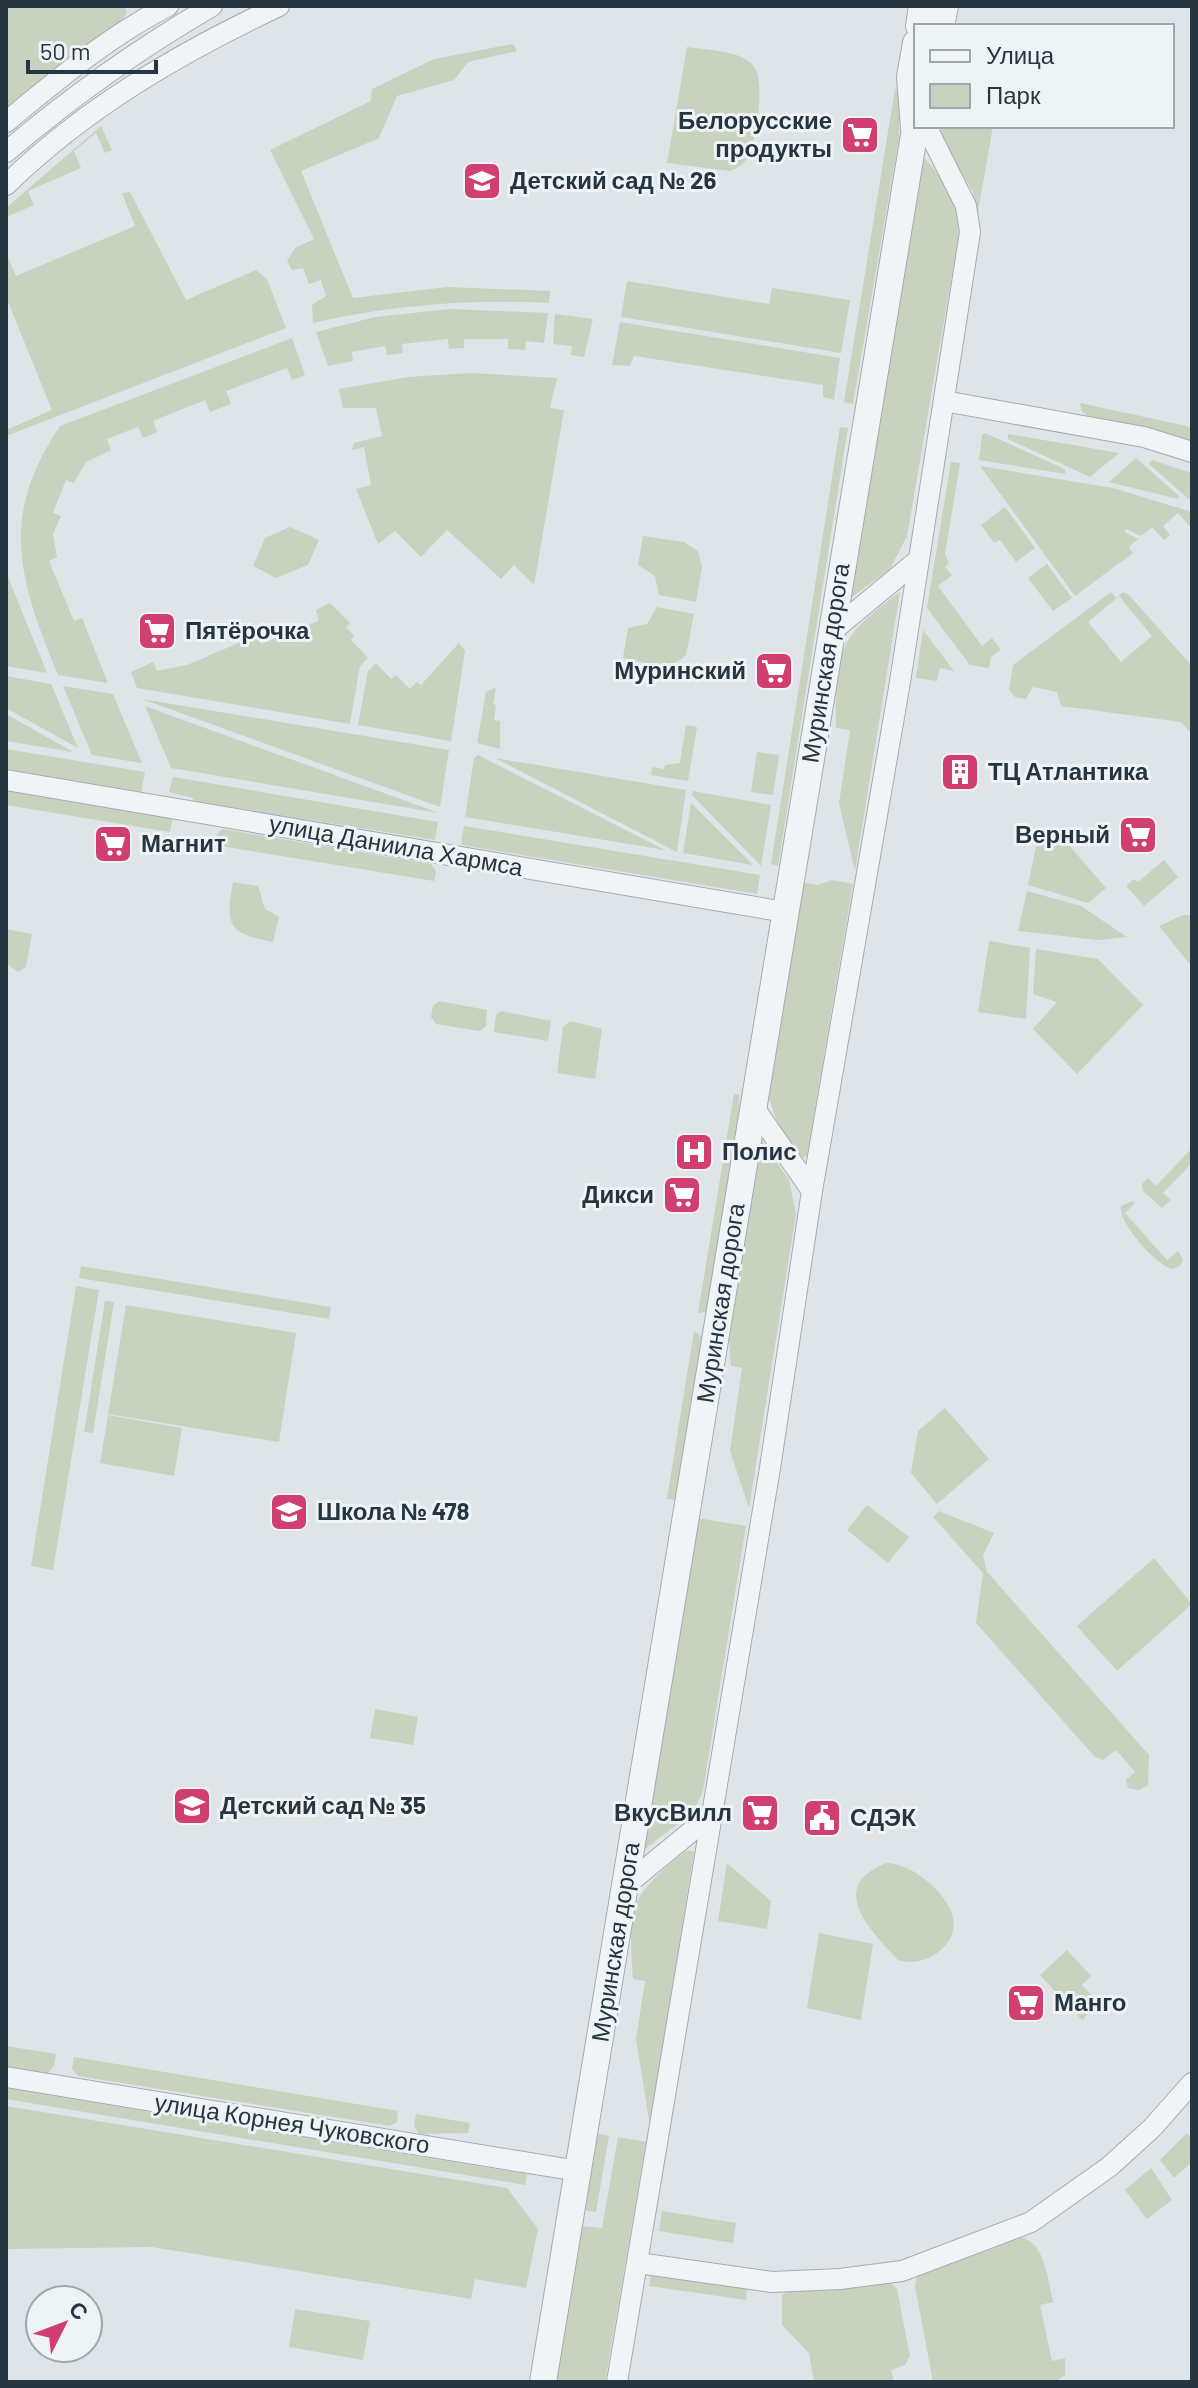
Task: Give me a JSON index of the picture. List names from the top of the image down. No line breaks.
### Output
{"streets":{"street":["Муринская дорога","улица Даниила Хармса","улица Корнея Чуковского"]},"crossings":[["Муринская дорога","улица Даниила Хармса"],["Муринская дорога","улица Корнея Чуковского"]],"places":{"supermarket":["Белорусские продукты","Пятёрочка","Муринский","Верный","Магнит","Дикси","ВкусВилл","Манго"],"school or university":["Детский сад № 26","Школа № 478","Детский сад № 35"],"building":["ТЦ Атлантика"],"hospital":["Полис"],"public building":["СДЭК"]},"legend":["Улица","Парк"],"scale_bar":"50 m","north":"top right"}
